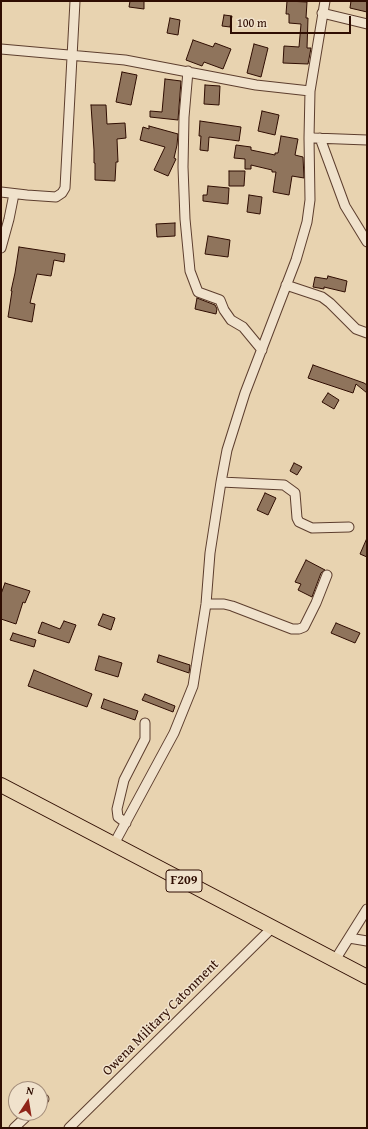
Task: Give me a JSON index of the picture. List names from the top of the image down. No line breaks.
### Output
{"streets":{"main road":["F209"],"street":["Owena Military Catonment"]},"crossings":[["F209","Owena Military Catonment"]],"scale_bar":"100 m","north":"top"}
